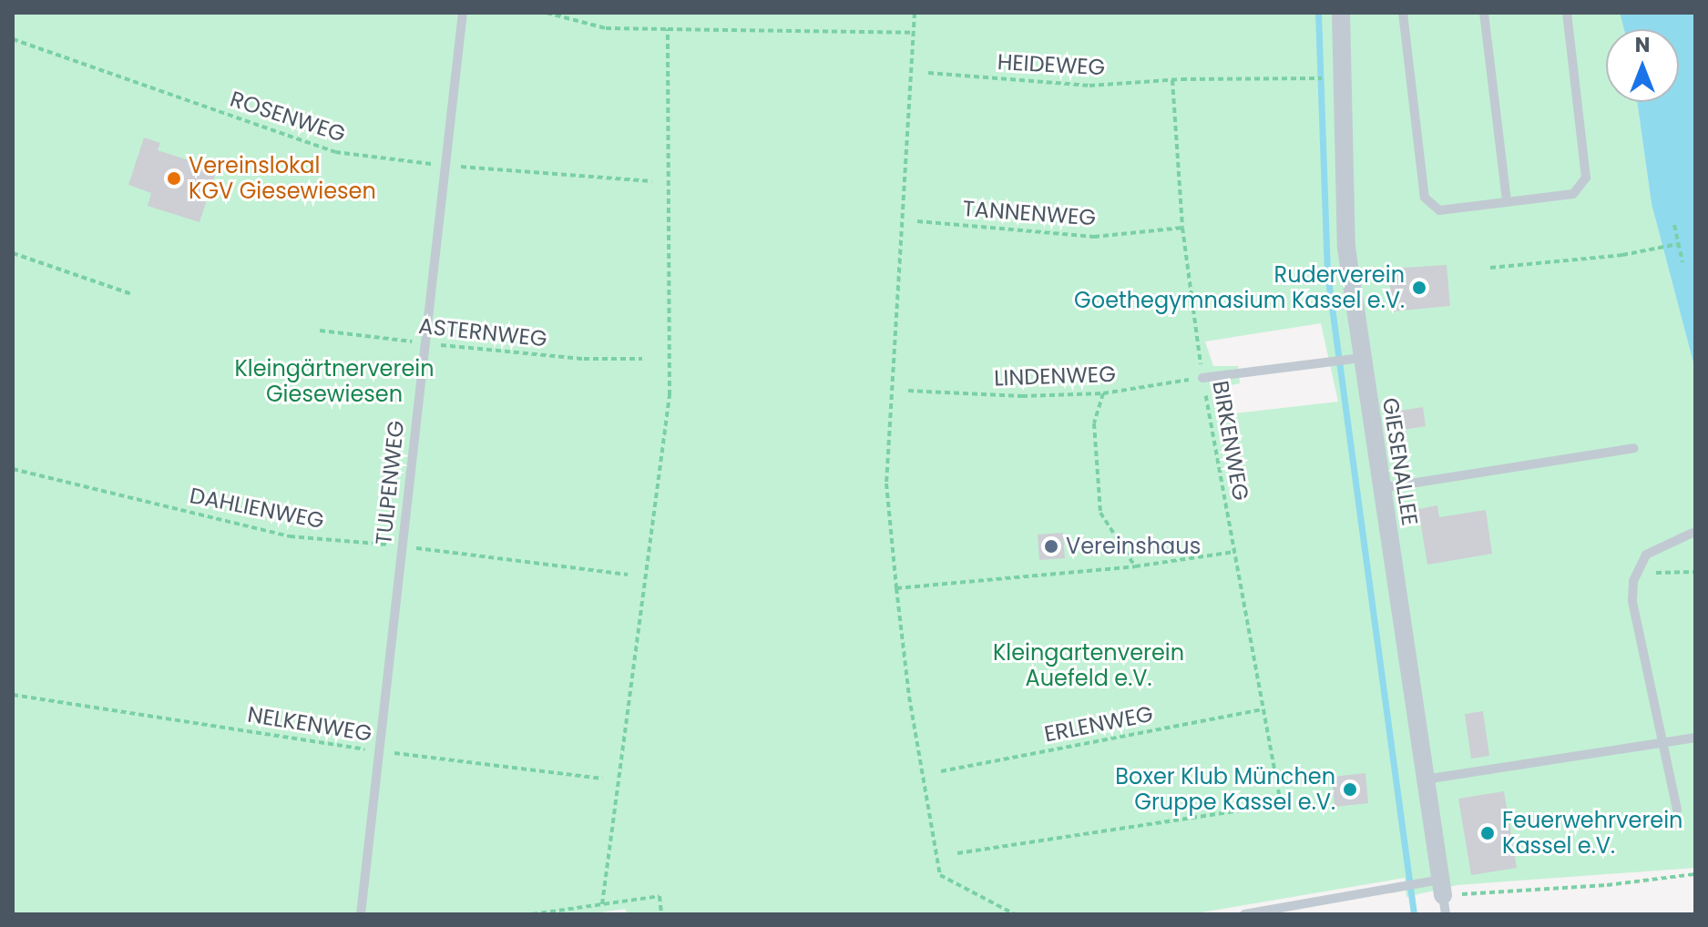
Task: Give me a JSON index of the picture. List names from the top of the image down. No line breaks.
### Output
{"streets":{"street":["GIESENALLEE"],"lane":["TULPENWEG"],"path":["HEIDEWEG","ROSENWEG","TANNENWEG","ASTERNWEG","LINDENWEG","BIRKENWEG","DAHLIENWEG","NELKENWEG","ERLENWEG"]},"crossings":[["HEIDEWEG","BIRKENWEG"],["ROSENWEG","TULPENWEG"],["TANNENWEG","BIRKENWEG"],["ASTERNWEG","TULPENWEG"],["LINDENWEG","BIRKENWEG"],["BIRKENWEG","ERLENWEG"],["TULPENWEG","DAHLIENWEG"],["TULPENWEG","NELKENWEG"]],"parks":["Kleingärtnerverein Giesewiesen","Kleingartenverein Auefeld e.V."],"places":["Vereinslokal KGV Giesewiesen","Ruderverein Goethegymnasium Kassel e.V.","Vereinshaus","Boxer Klub München Gruppe Kassel e.V.","Feuerwehrverein Kassel e.V."],"north":"top"}
